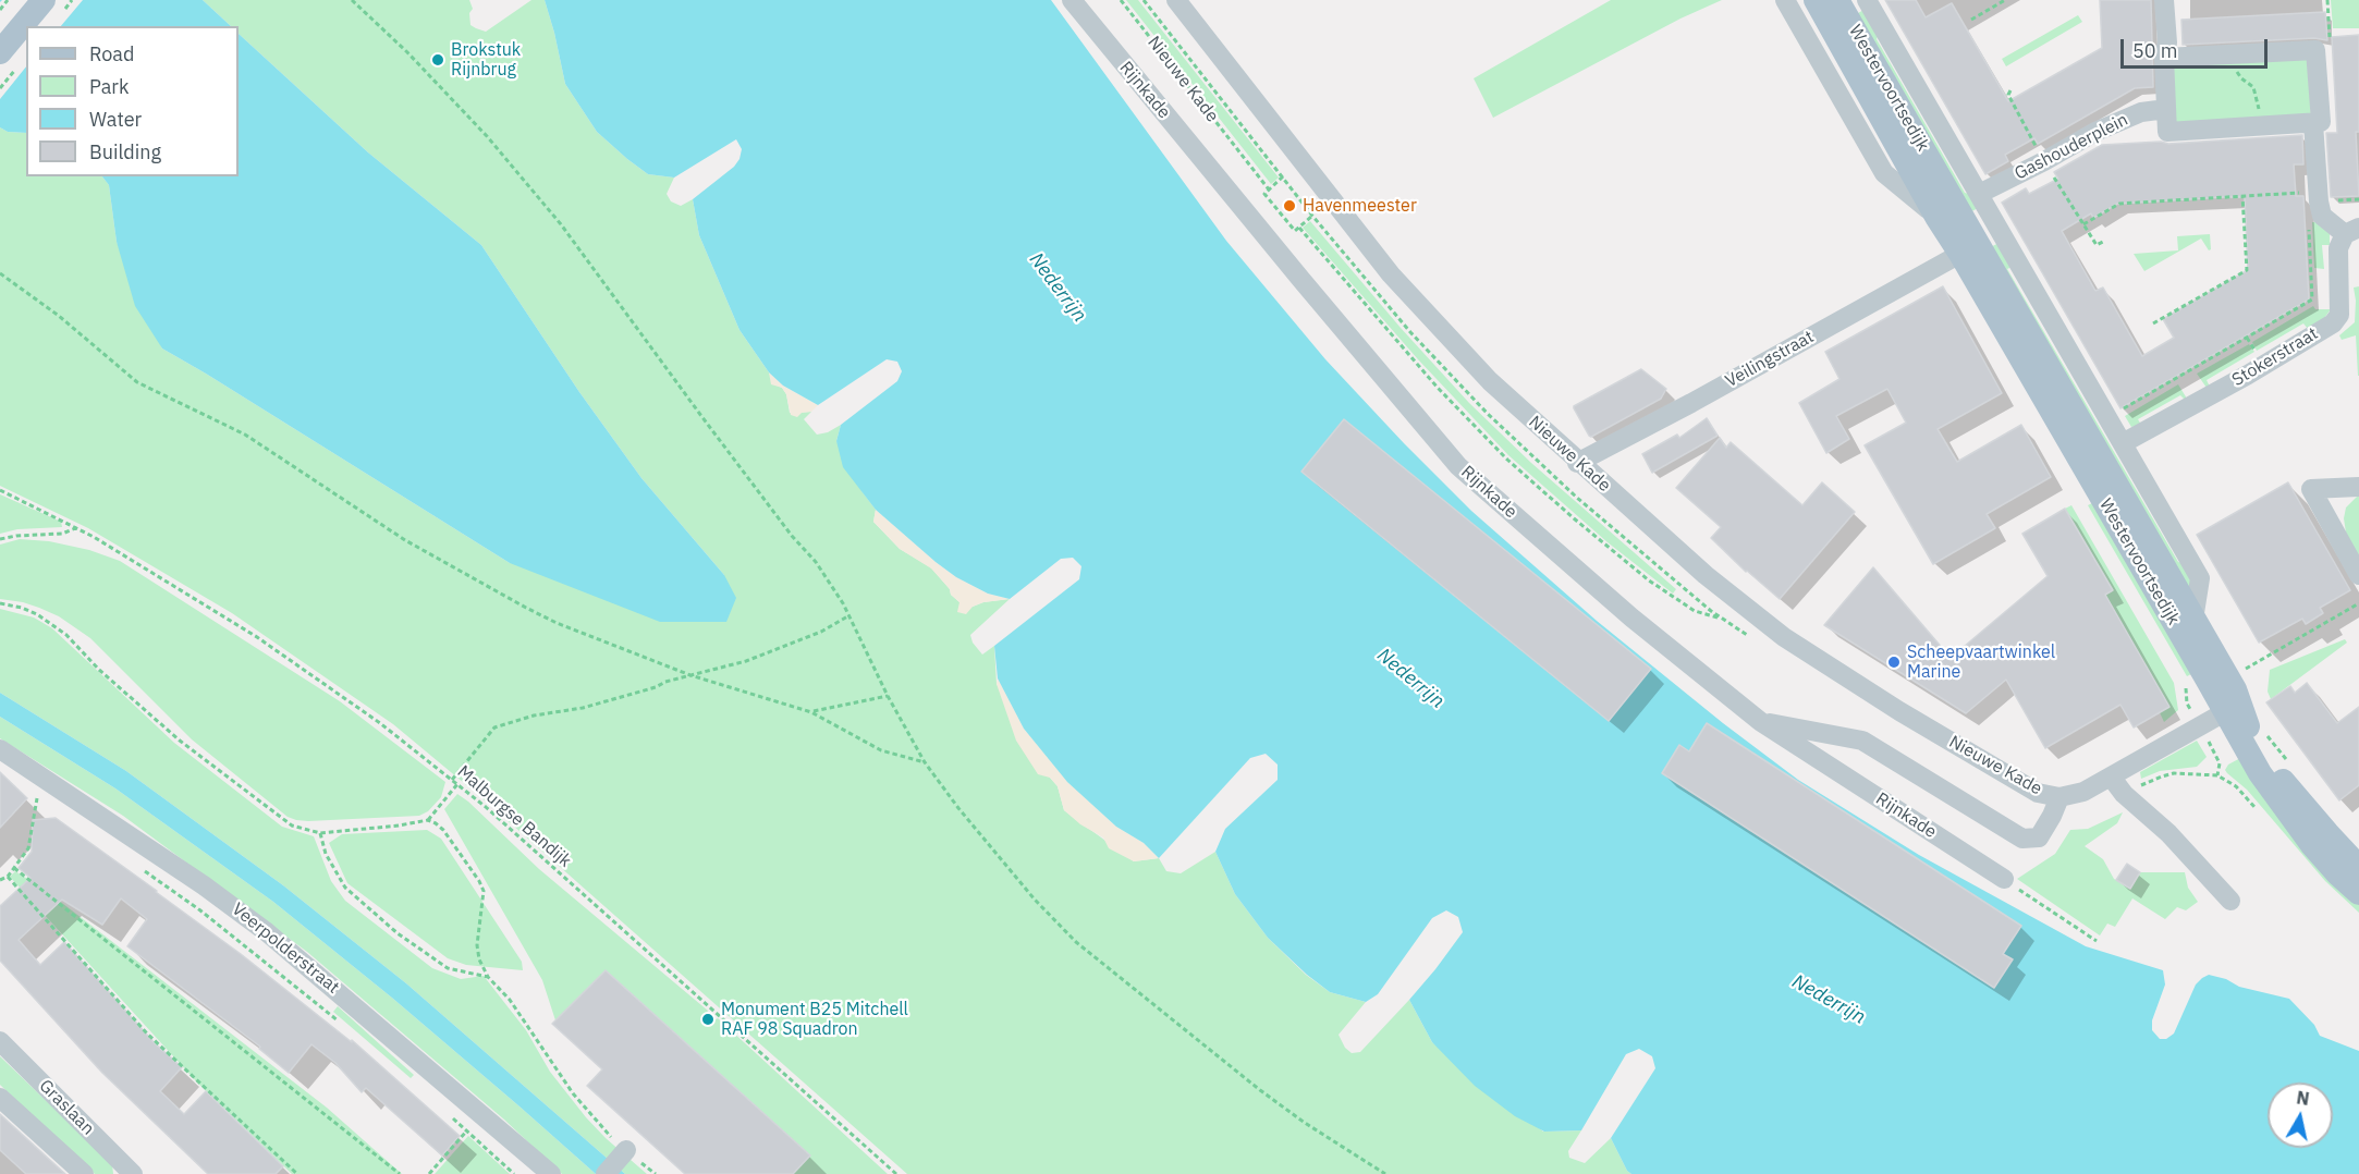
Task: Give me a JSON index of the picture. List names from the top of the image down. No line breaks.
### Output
{"streets":{"main road":["Westervoortsedijk"],"street":["Nieuwe Kade","Rijnkade","Gashouderplein","Stokerstraat","Veilingstraat","Veerpolderstraat","Graslaan"],"path":["Malburgse Bandijk"]},"crossings":[["Nieuwe Kade","Westervoortsedijk"],["Nieuwe Kade","Rijnkade"],["Nieuwe Kade","Veilingstraat"],["Westervoortsedijk","Gashouderplein"],["Westervoortsedijk","Stokerstraat"],["Westervoortsedijk","Veilingstraat"]],"water":["Nederrijn"],"places":["Brokstuk Rijnbrug","Havenmeester","Scheepvaartwinkel Marine","Monument B25 Mitchell RAF 98 Squadron"],"legend":["Road","Park","Water","Building"],"scale_bar":"50 m","north":"top"}
